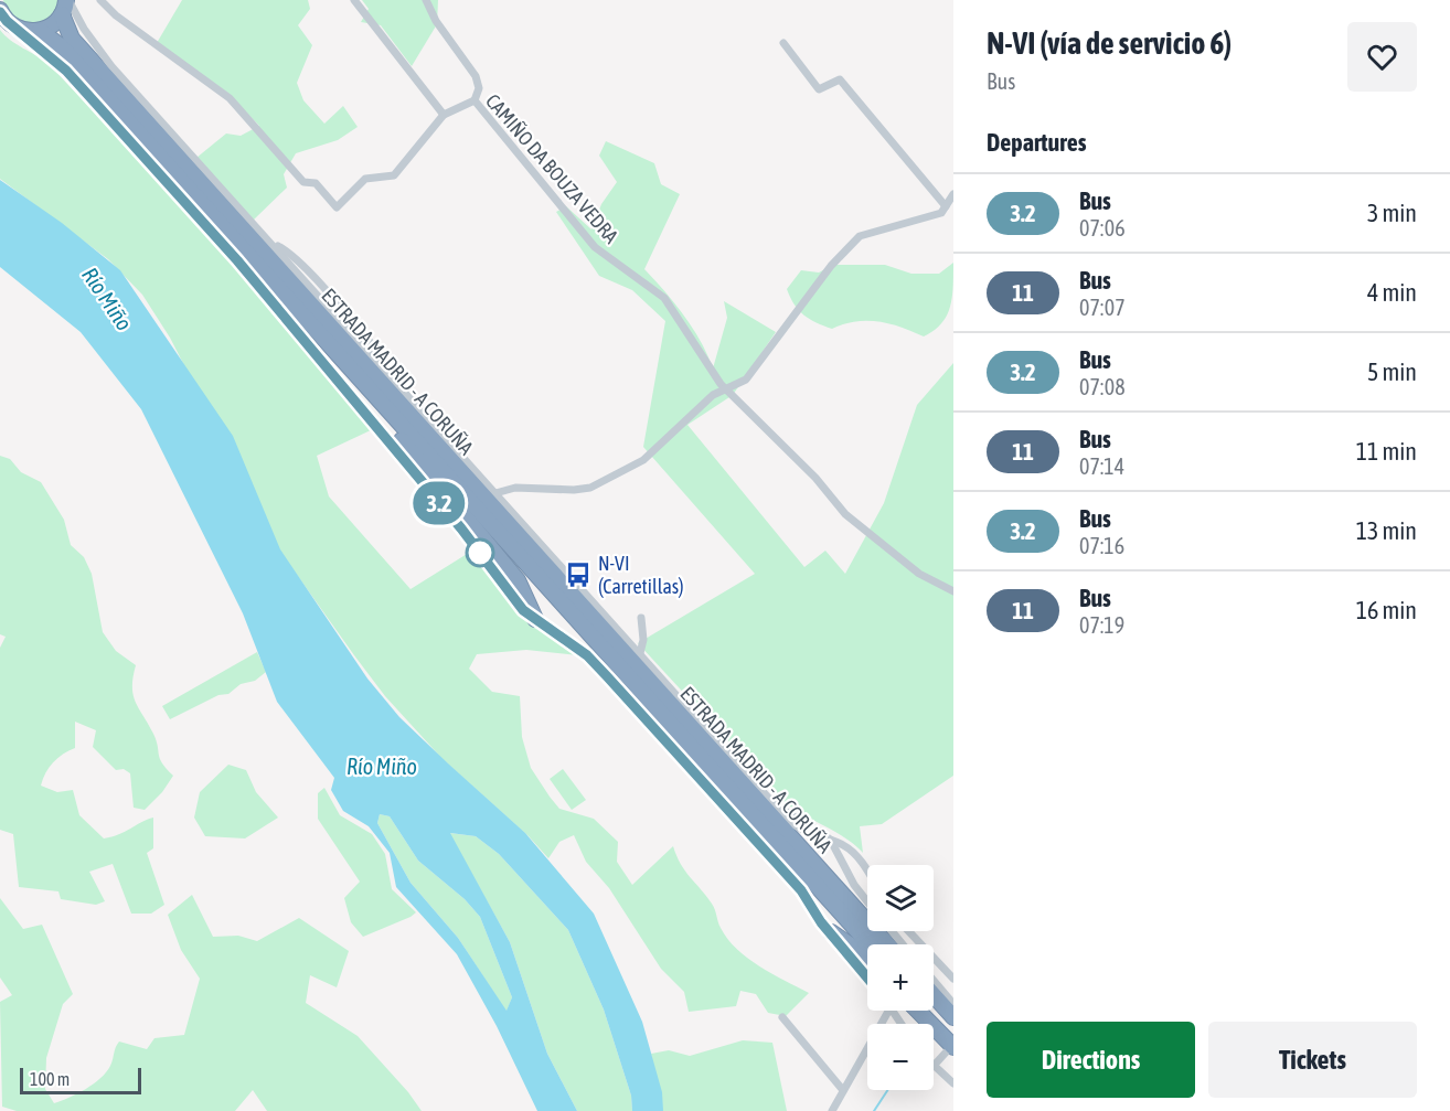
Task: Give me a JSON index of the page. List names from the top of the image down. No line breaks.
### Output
{"streets":{"highway":["ESTRADA MADRID - A CORUÑA"],"street":["CAMIÑO DA BOUZA VEDRA"]},"water":["Río Miño"],"places":{"bus stop":["N-VI (Carretillas)"]},"lines":["bus line 3.2"],"scale_bar":"100 m","page":{"on_map":"3.2","heading":[["N-VI (vía de servicio 6)","Bus"],"Departures"],"list":[{"mark":"3.2","name":"Bus","note":"07:06","value":"3 min"},{"mark":"11","name":"Bus","note":"07:07","value":"4 min"},{"mark":"3.2","name":"Bus","note":"07:08","value":"5 min"},{"mark":"11","name":"Bus","note":"07:14","value":"11 min"},{"mark":"3.2","name":"Bus","note":"07:16","value":"13 min"},{"mark":"11","name":"Bus","note":"07:19","value":"16 min"}],"map_buttons":["+","−"],"buttons":["Directions","Tickets"],"scale":"100 m"}}
